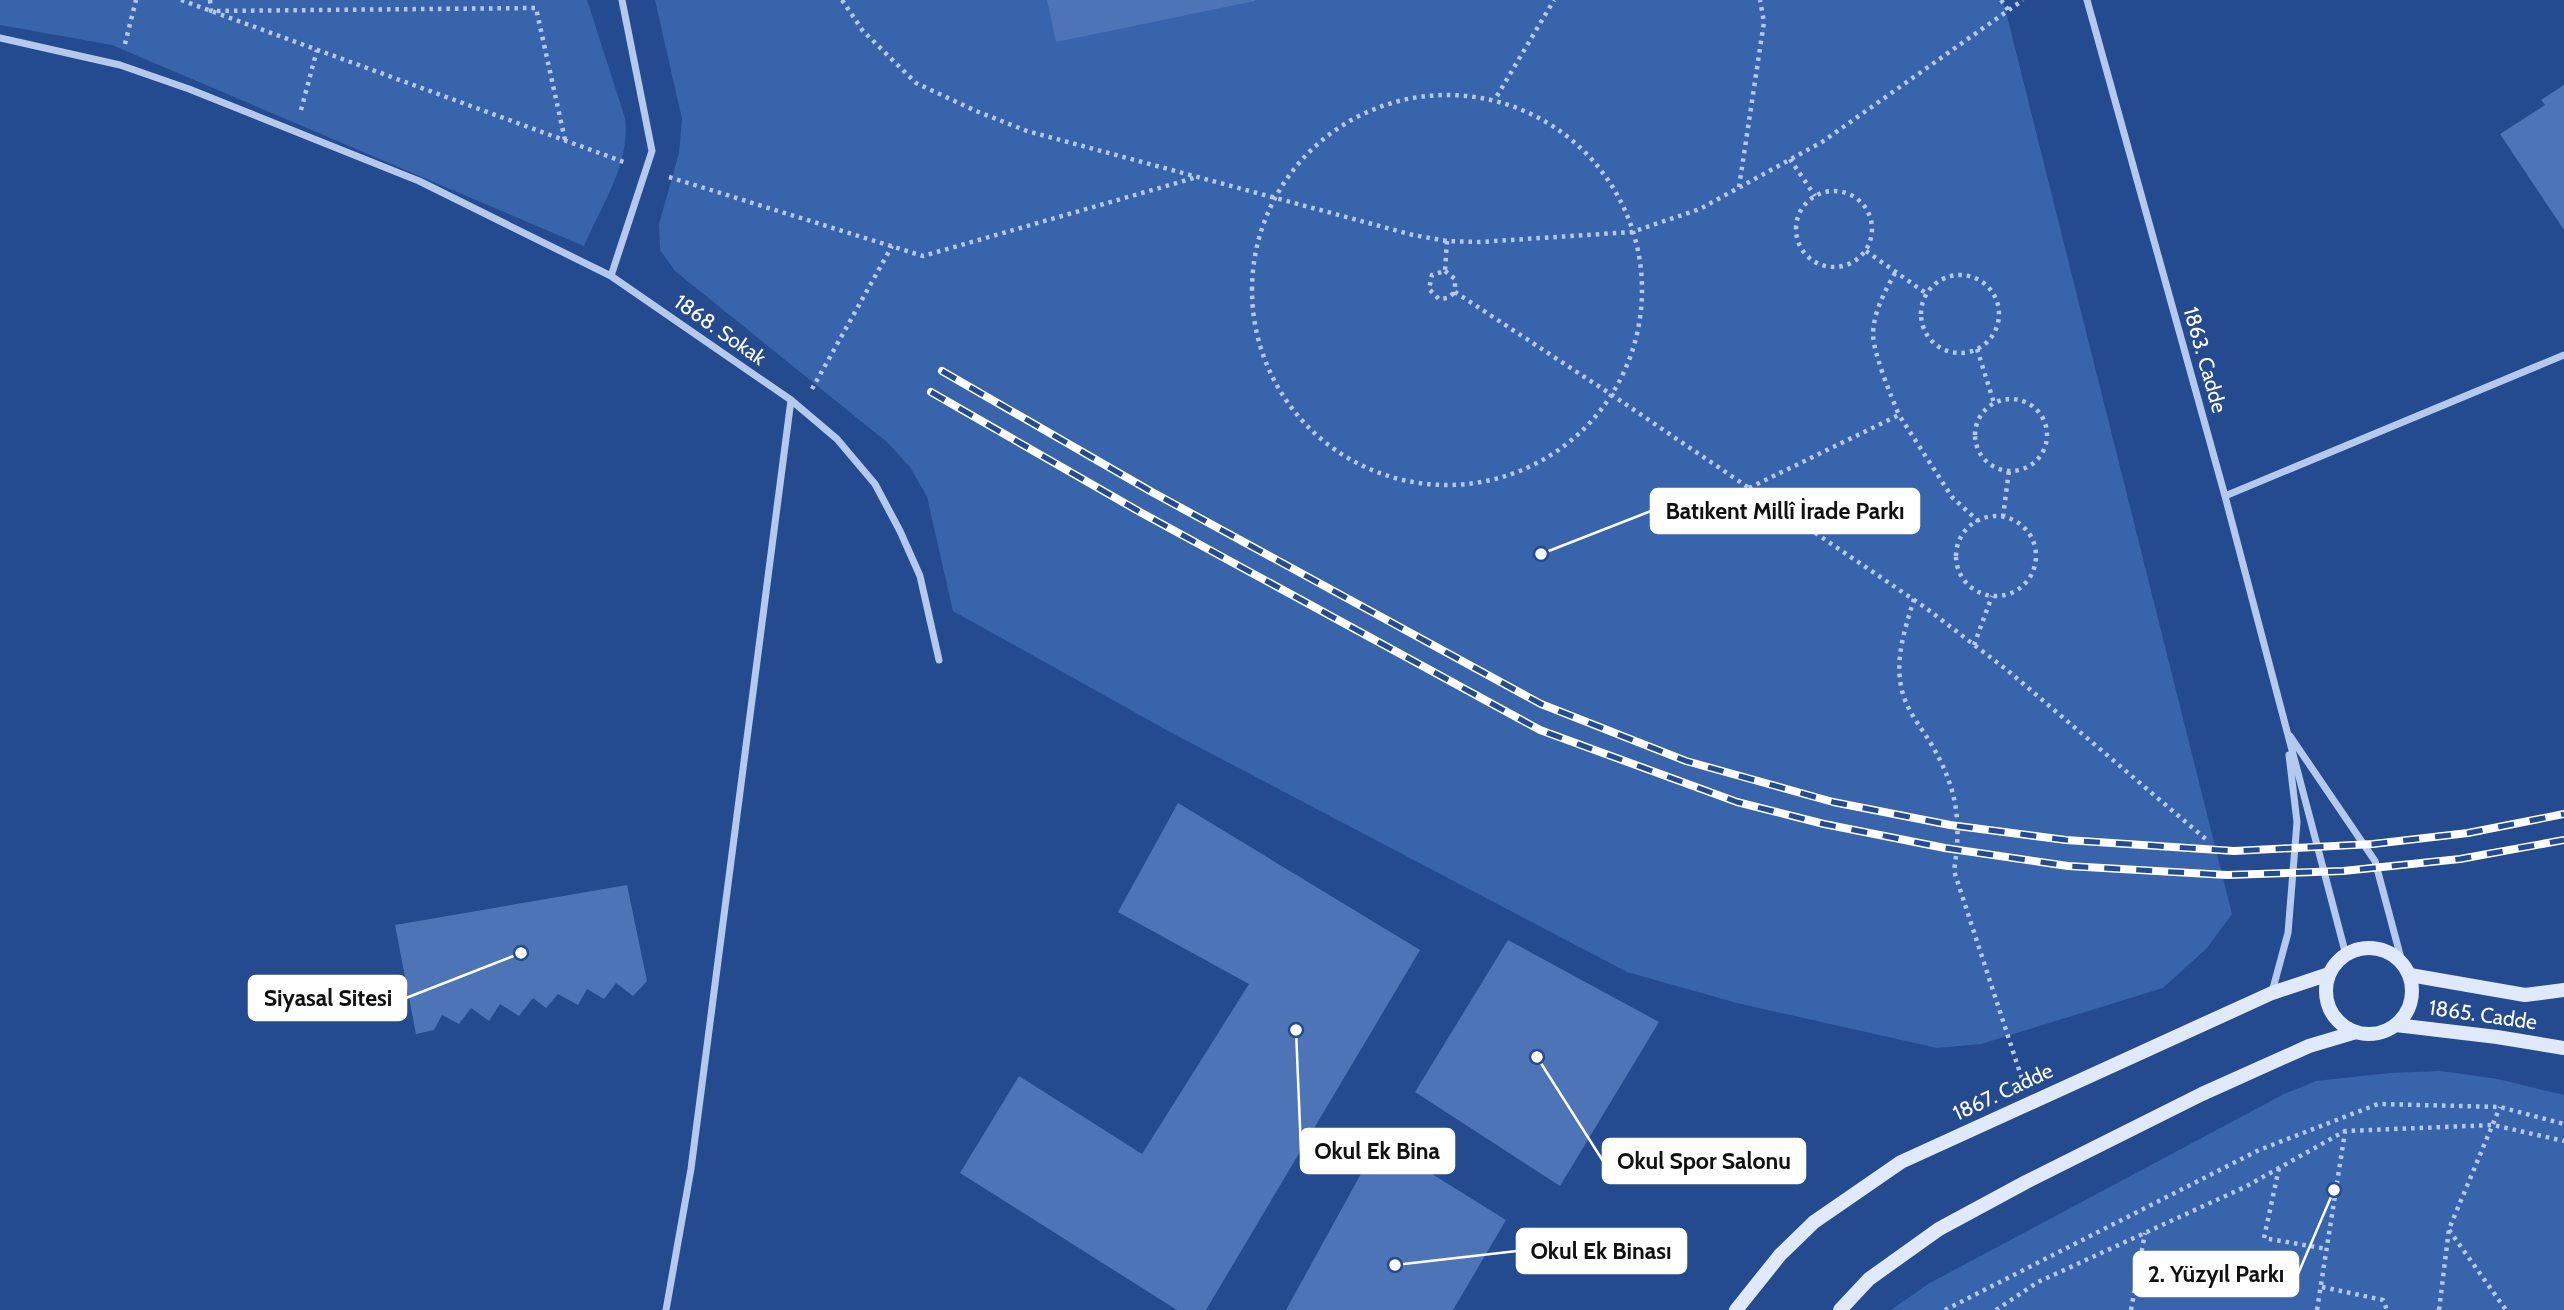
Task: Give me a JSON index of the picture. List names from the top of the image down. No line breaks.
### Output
{"streets":{"street":["1868. Sokak","1863. Cadde","1865. Cadde","1867. Cadde"]},"crossings":[["1865. Cadde","1867. Cadde"]],"places":["Batıkent Millî İrade Parkı","Siyasal Sitesi","Okul Ek Bina","Okul Spor Salonu","2. Yüzyıl Parkı","Okul Ek Binası"]}
